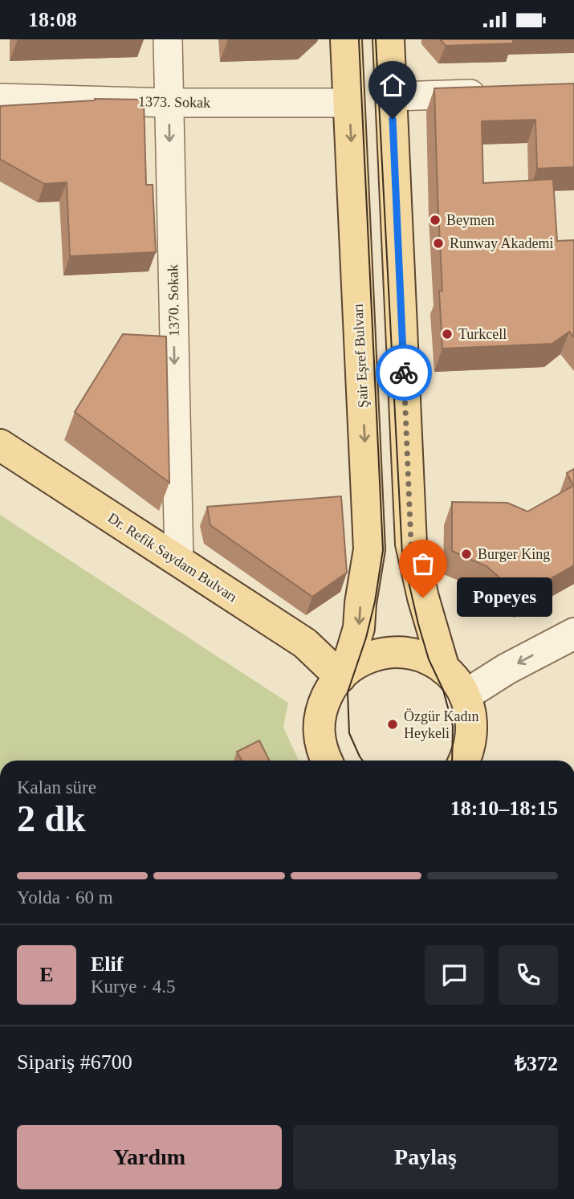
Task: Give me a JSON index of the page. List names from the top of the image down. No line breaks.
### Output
{"streets":{"main road":["Şair Eşref Bulvarı","Dr. Refik Saydam Bulvarı"],"street":["1373. Sokak","1370. Sokak"]},"crossings":[["1373. Sokak","1370. Sokak"],["1373. Sokak","Şair Eşref Bulvarı"],["1370. Sokak","Dr. Refik Saydam Bulvarı"],["Şair Eşref Bulvarı","Dr. Refik Saydam Bulvarı"]],"one_way":["1370. Sokak"],"places":["Beymen","Runway Akademi","Turkcell","Burger King","Popeyes","Özgür Kadın Heykeli"],"page":{"status":"18:08","bubble":"Popeyes","heading":["2 dk","Kalan süre","18:10–18:15"],"panel":["Elif","Kurye · 4.5","Sipariş #6700","₺372"],"bar":"Yolda · 60 m","round":"E","buttons":["Yardım","Paylaş"]}}
